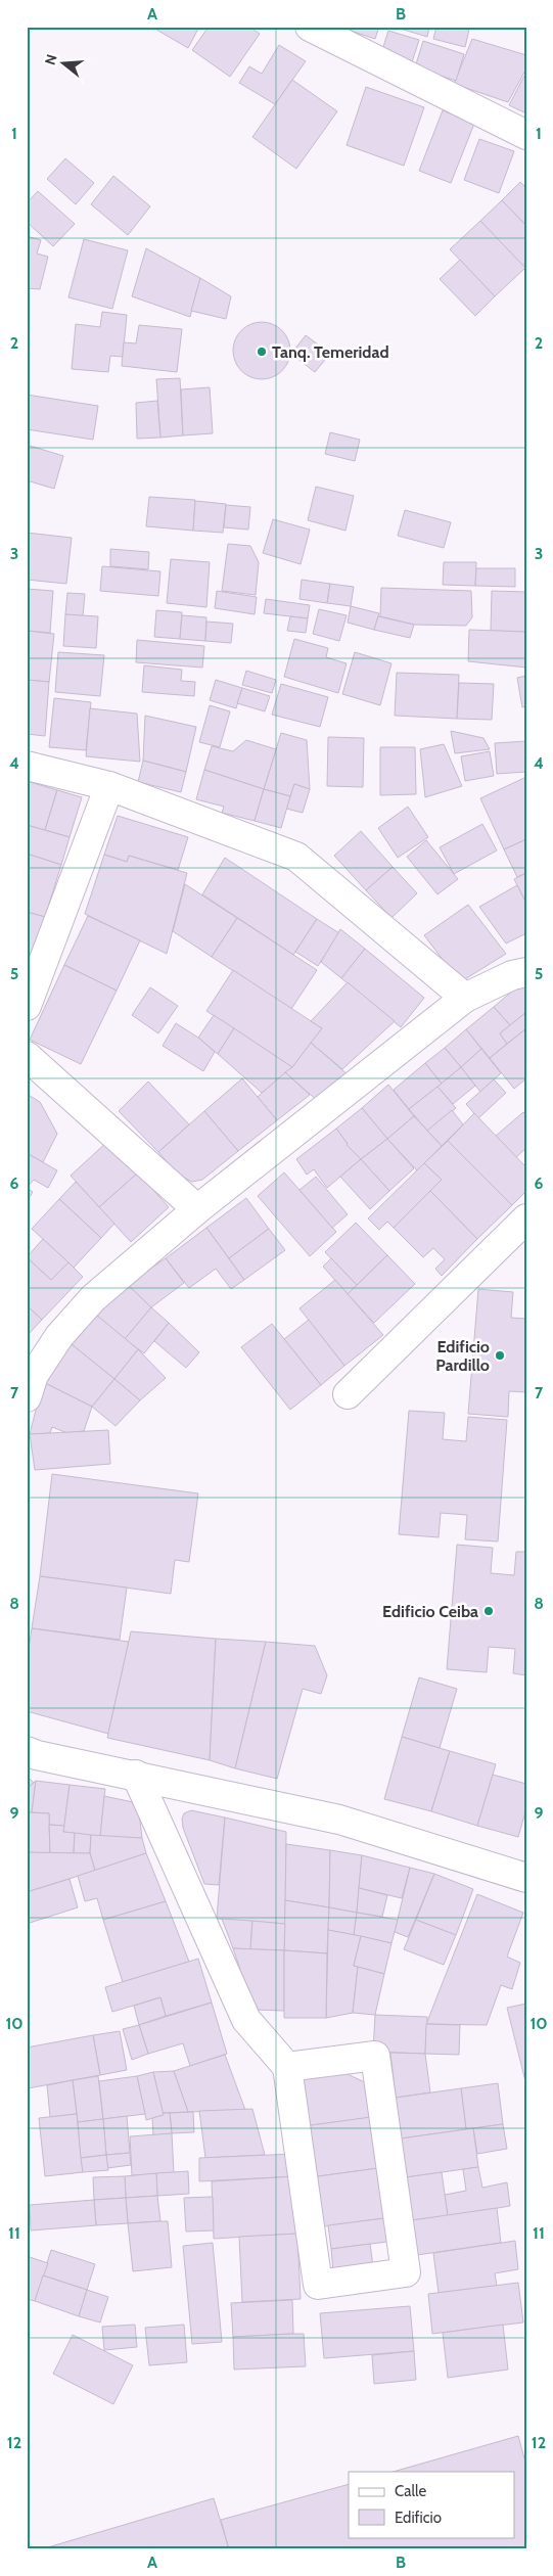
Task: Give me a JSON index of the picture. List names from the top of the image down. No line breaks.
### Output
{"places":["Tanq. Temeridad","Edificio Pardillo","Edificio Ceiba"],"legend":["Calle","Edificio"],"north":"left","grid":{"columns":["A","B"],"rows":["1","2","3","4","5","6","7","8","9","10","11","12"]}}
